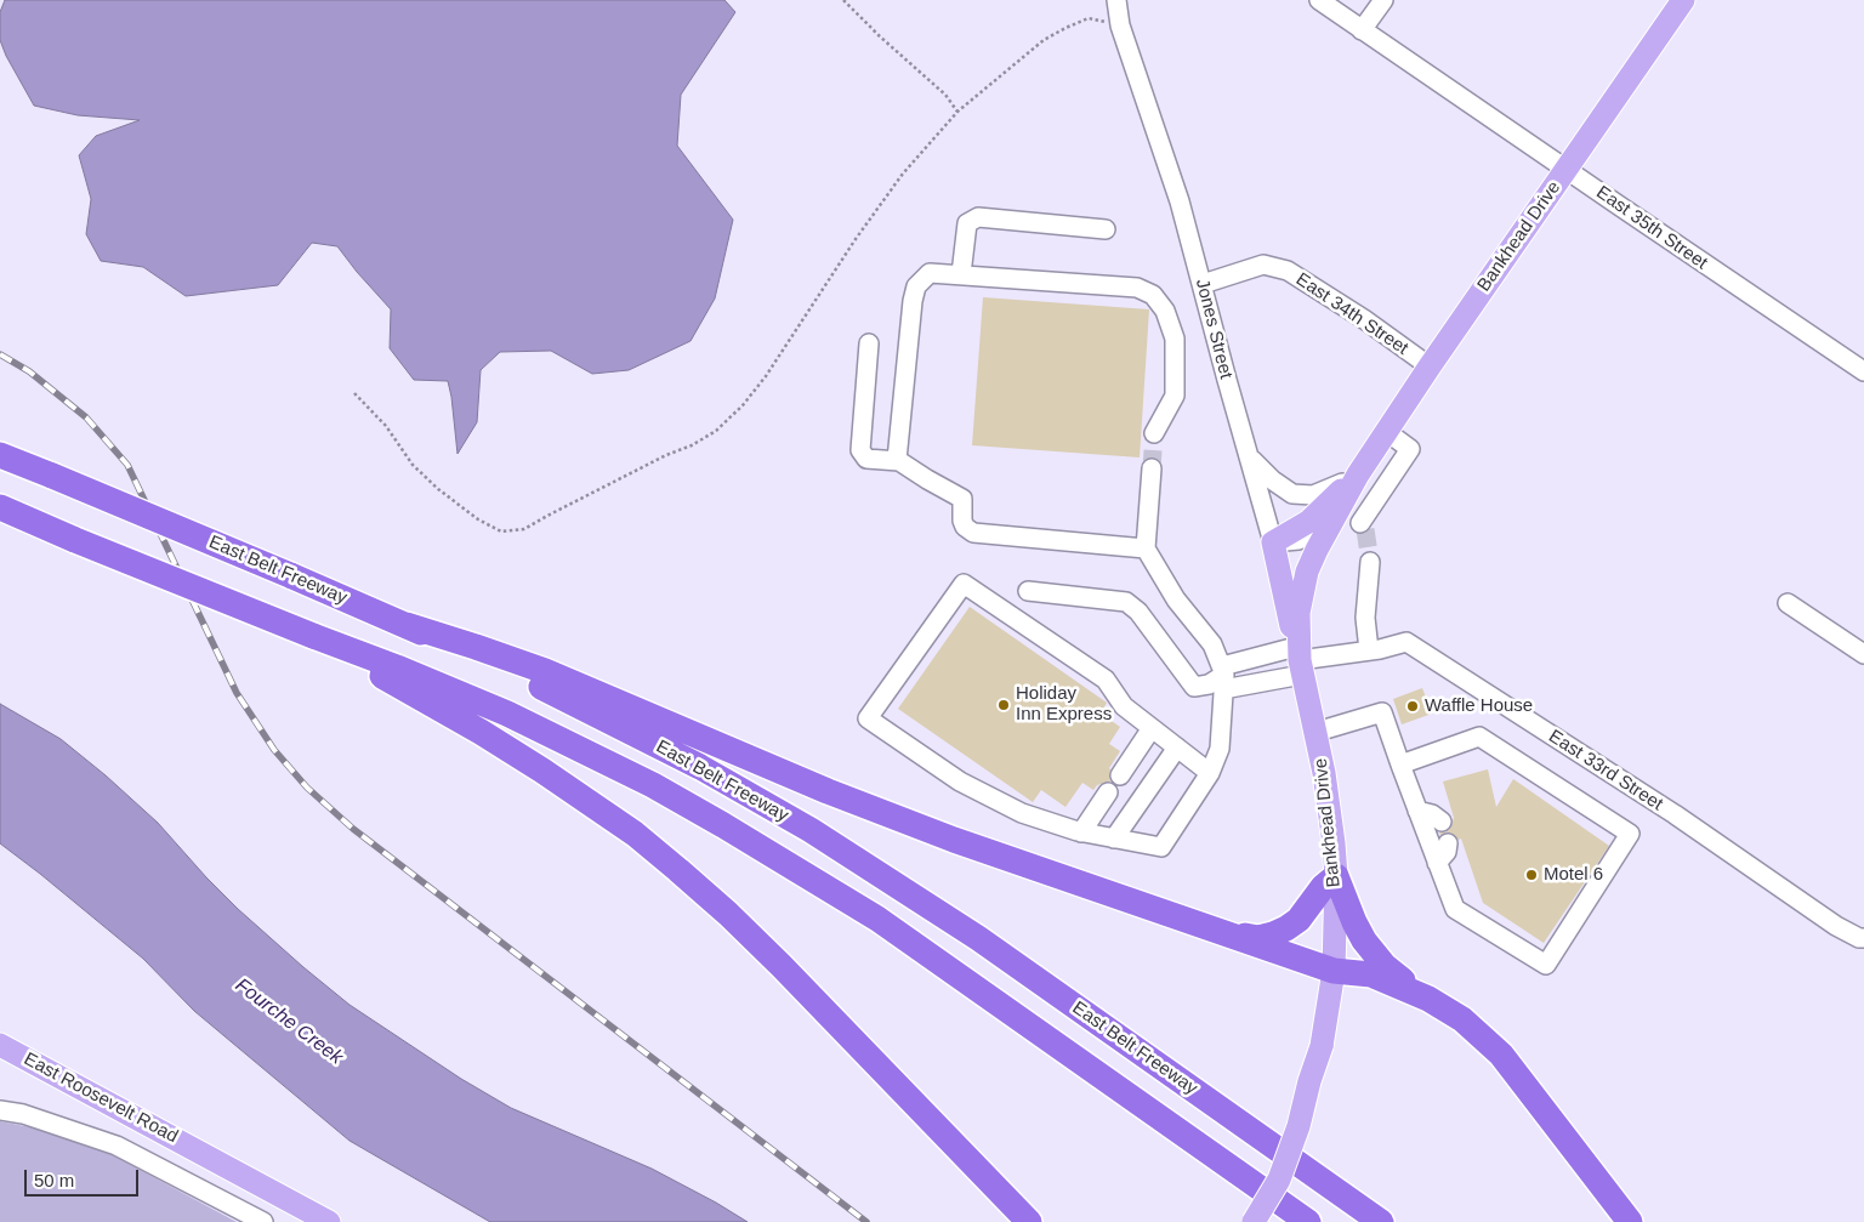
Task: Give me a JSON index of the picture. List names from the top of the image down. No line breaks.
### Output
{"streets":{"highway":["East Belt Freeway"],"main road":["Bankhead Drive","Jones Street","East Roosevelt Road"],"street":["East 35th Street","East 34th Street","East 33rd Street"]},"crossings":[["East 35th Street","Bankhead Drive"],["Bankhead Drive","East 34th Street"],["Bankhead Drive","Jones Street"],["Bankhead Drive","East 33rd Street"],["East 34th Street","Jones Street"],["Jones Street","East 33rd Street"]],"water":["Fourche Creek"],"places":["Holiday Inn Express","Waffle House","Motel 6"],"scale_bar":"50 m"}
